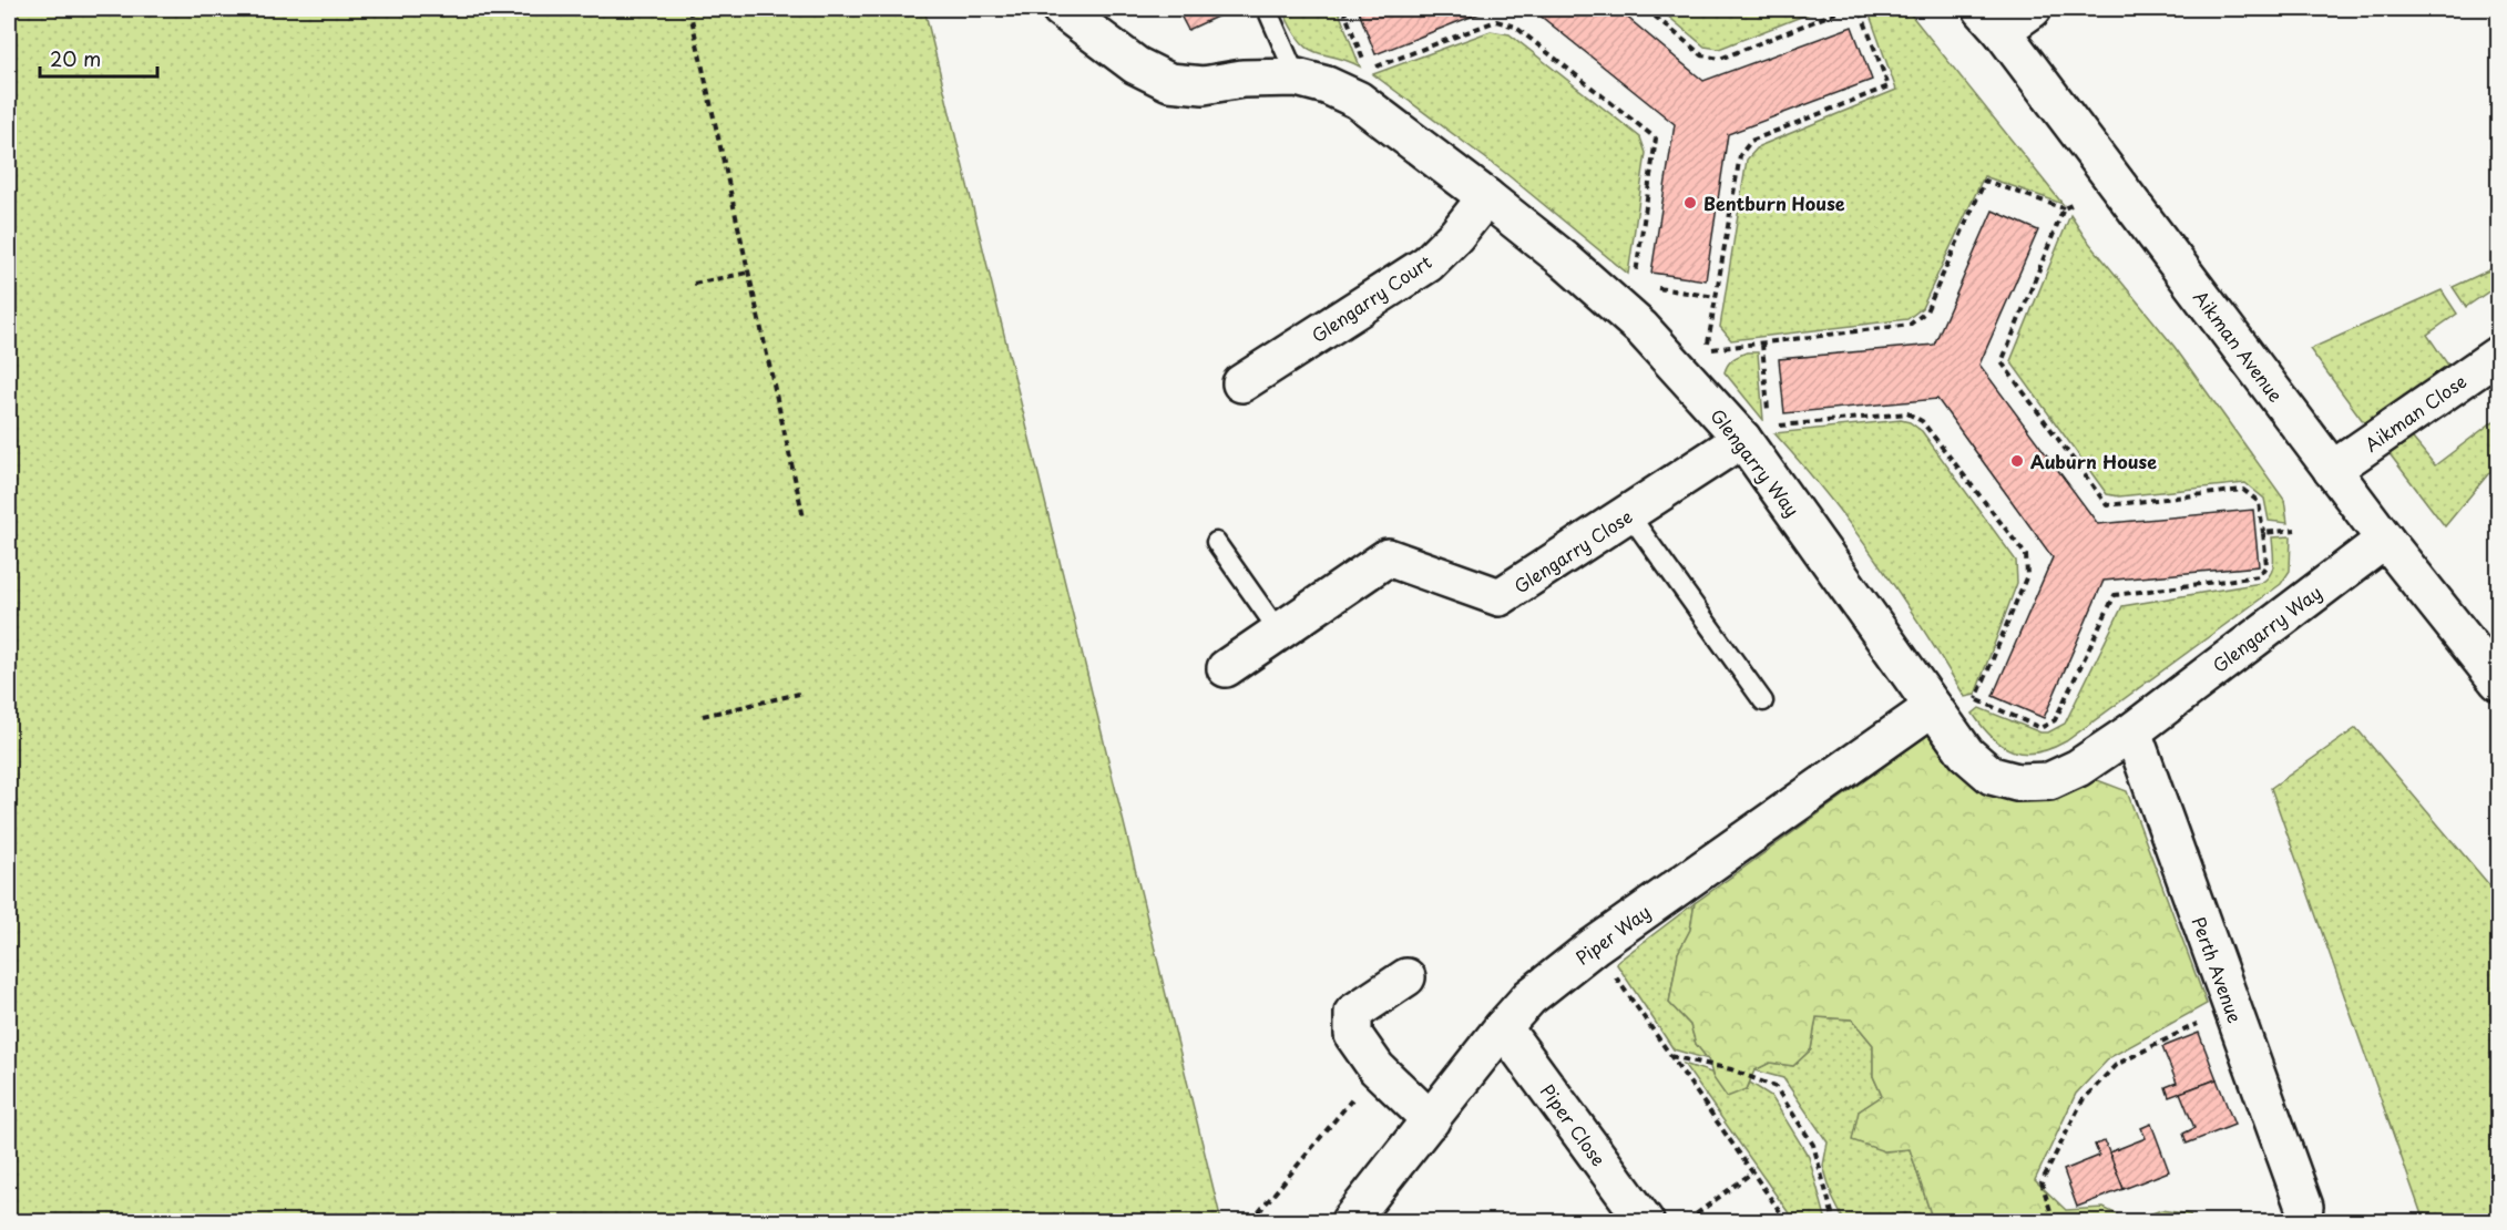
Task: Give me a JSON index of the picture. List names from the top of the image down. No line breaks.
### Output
{"streets":{"street":["Glengarry Court","Aikman Avenue","Aikman Close","Glengarry Way","Glengarry Close","Piper Way","Perth Avenue","Piper Close"]},"crossings":[["Glengarry Court","Glengarry Way"],["Aikman Avenue","Aikman Close"],["Aikman Avenue","Glengarry Way"],["Glengarry Way","Glengarry Close"],["Glengarry Way","Piper Way"],["Glengarry Way","Perth Avenue"],["Piper Way","Piper Close"]],"places":["Bentburn House","Auburn House"],"scale_bar":"20 m"}
